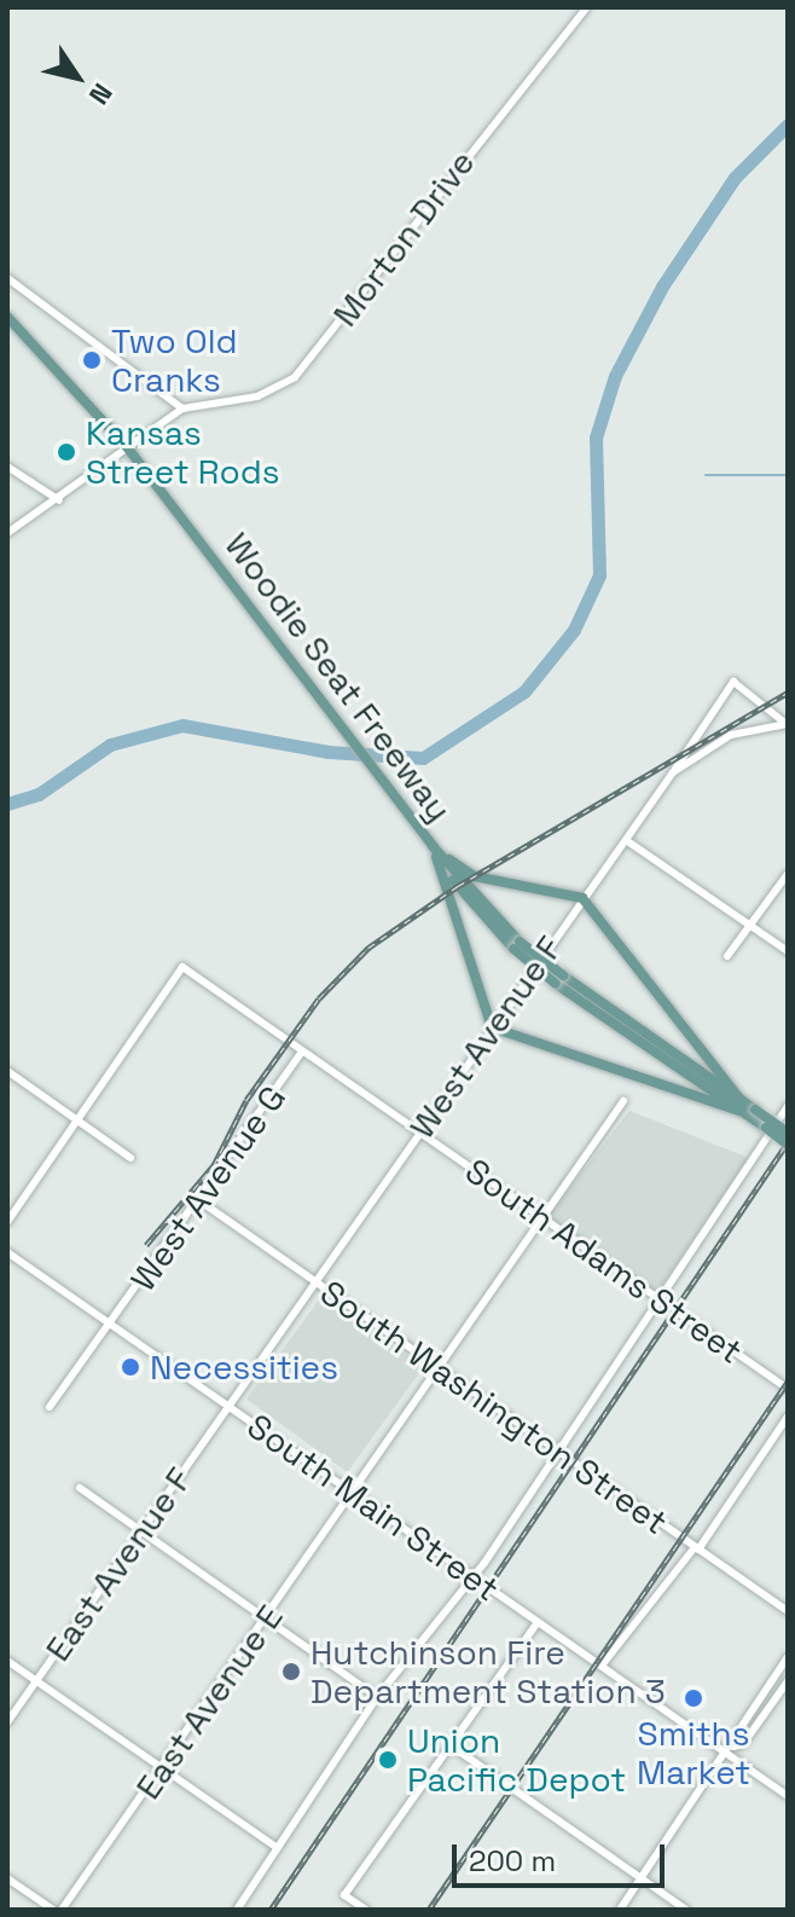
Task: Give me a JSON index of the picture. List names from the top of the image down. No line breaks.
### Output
{"streets":{"main road":["Woodie Seat Freeway"],"street":["Morton Drive","West Avenue F","West Avenue G","South Adams Street","South Washington Street","South Main Street","East Avenue F","East Avenue E"]},"crossings":[["West Avenue F","South Adams Street"],["West Avenue F","South Washington Street"],["West Avenue F","South Main Street"],["West Avenue F","East Avenue F"],["West Avenue G","South Adams Street"],["West Avenue G","South Washington Street"],["West Avenue G","South Main Street"],["South Adams Street","East Avenue E"],["South Washington Street","East Avenue E"],["South Main Street","East Avenue F"],["South Main Street","East Avenue E"]],"places":["Two Old Cranks","Kansas Street Rods","Necessities","Hutchinson Fire Department Station 3","Smiths Market","Union Pacific Depot"],"scale_bar":"200 m","north":"bottom right"}
